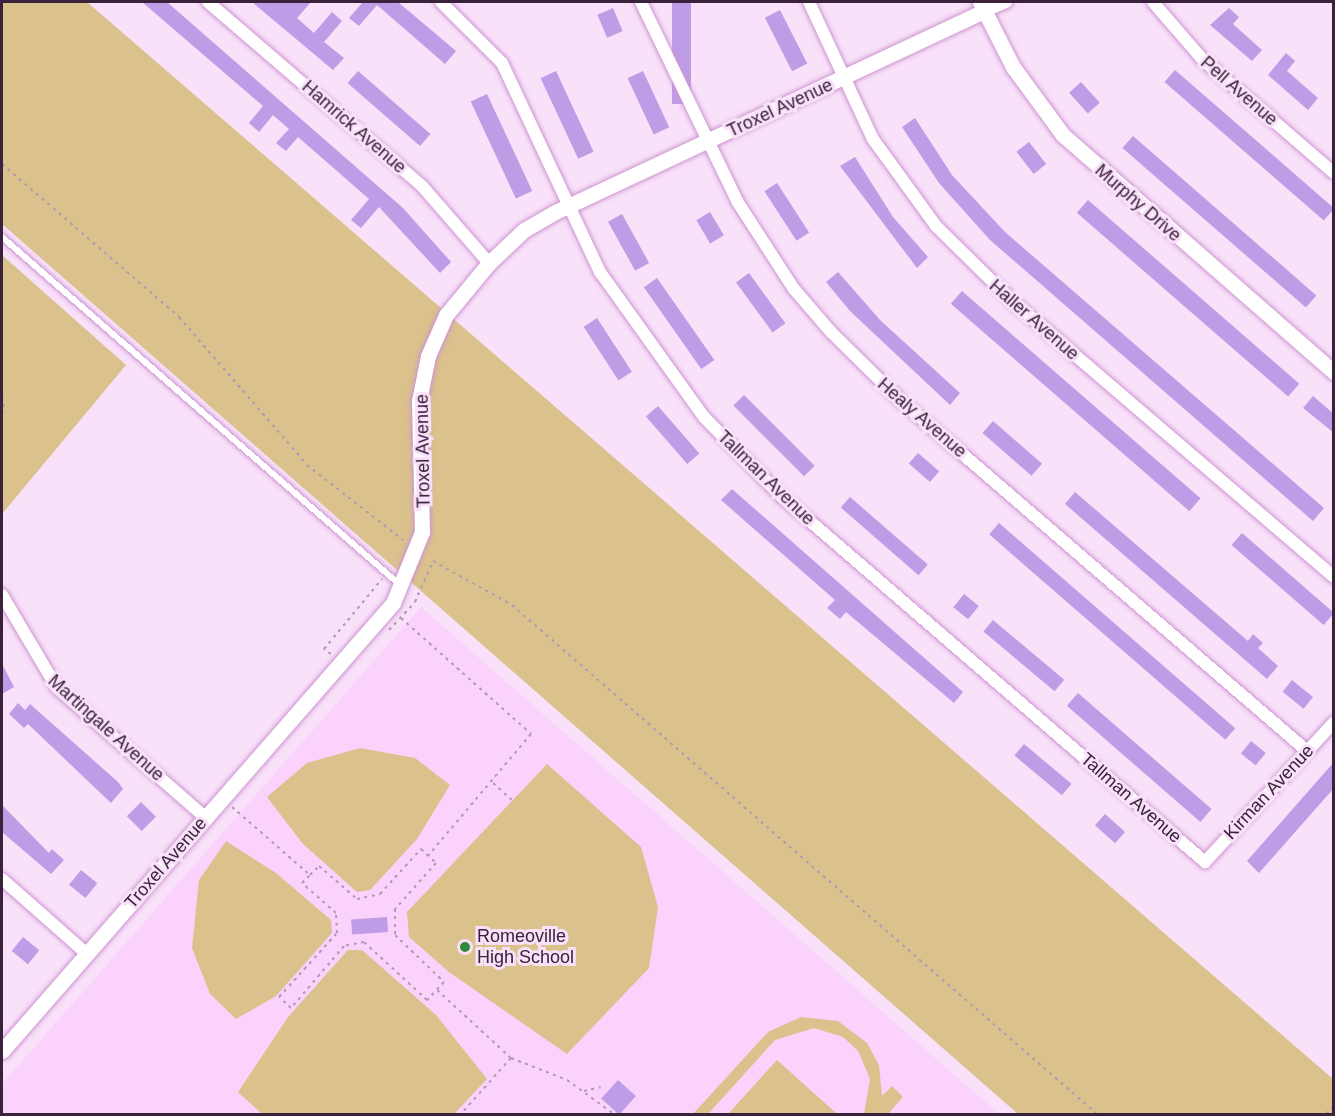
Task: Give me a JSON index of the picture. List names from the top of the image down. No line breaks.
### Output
{"streets":{"street":["Pell Avenue","Troxel Avenue","Hamrick Avenue","Murphy Drive","Haller Avenue","Healy Avenue","Tallman Avenue","Martingale Avenue","Kirman Avenue"]},"crossings":[["Troxel Avenue","Hamrick Avenue"],["Troxel Avenue","Murphy Drive"],["Troxel Avenue","Haller Avenue"],["Troxel Avenue","Healy Avenue"],["Troxel Avenue","Tallman Avenue"],["Troxel Avenue","Martingale Avenue"],["Healy Avenue","Kirman Avenue"],["Tallman Avenue","Kirman Avenue"]],"places":["Romeoville High School"]}
